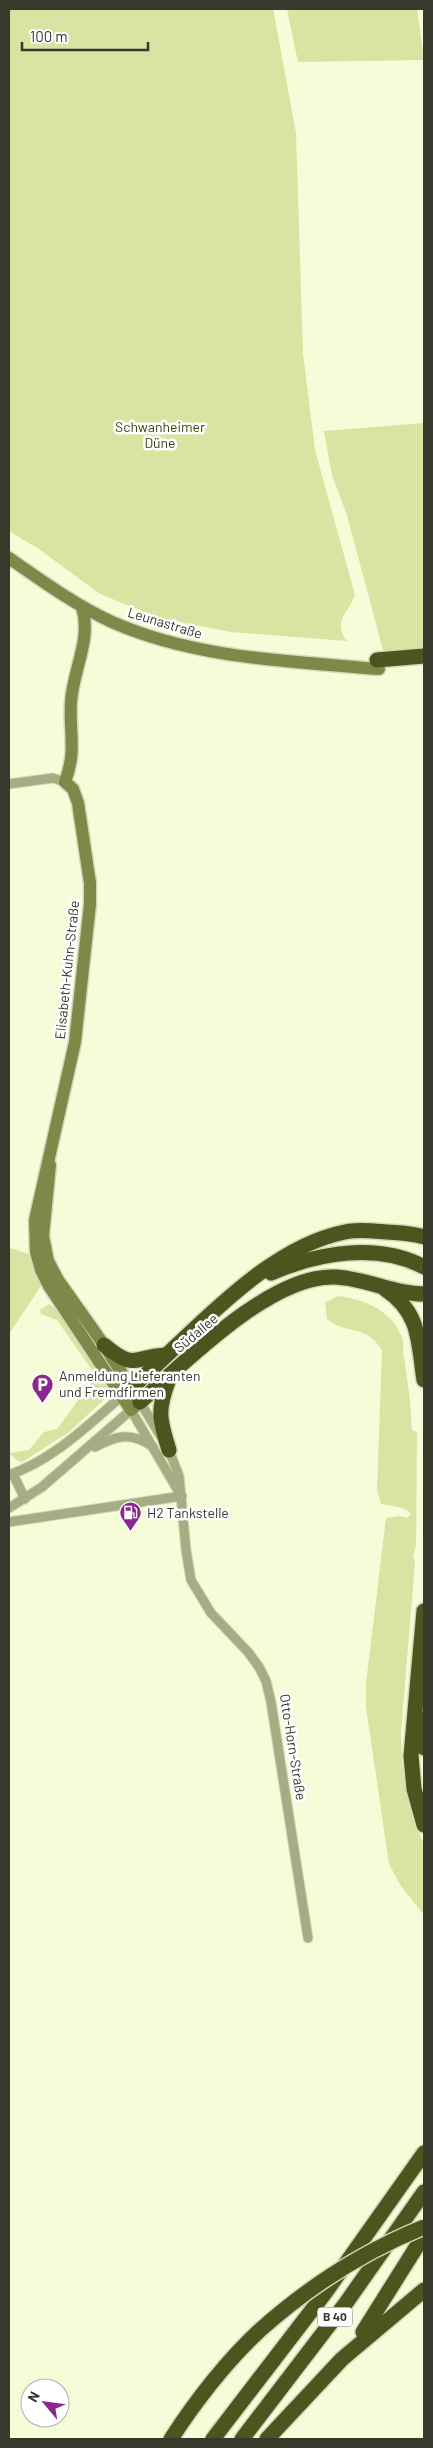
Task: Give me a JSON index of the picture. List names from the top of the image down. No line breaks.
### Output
{"streets":{"highway":["Südallee","B 40"],"street":["Leunastraße","Elisabeth-Kuhn-Straße","Otto-Horn-Straße"]},"crossings":[["Elisabeth-Kuhn-Straße","Südallee"],["Elisabeth-Kuhn-Straße","Otto-Horn-Straße"],["Südallee","Otto-Horn-Straße"]],"parks":["Schwanheimer Düne"],"places":{"parking":["Anmeldung Lieferanten und Fremdfirmen"],"fuel station":["H2 Tankstelle"]},"scale_bar":"100 m","north":"top left"}
